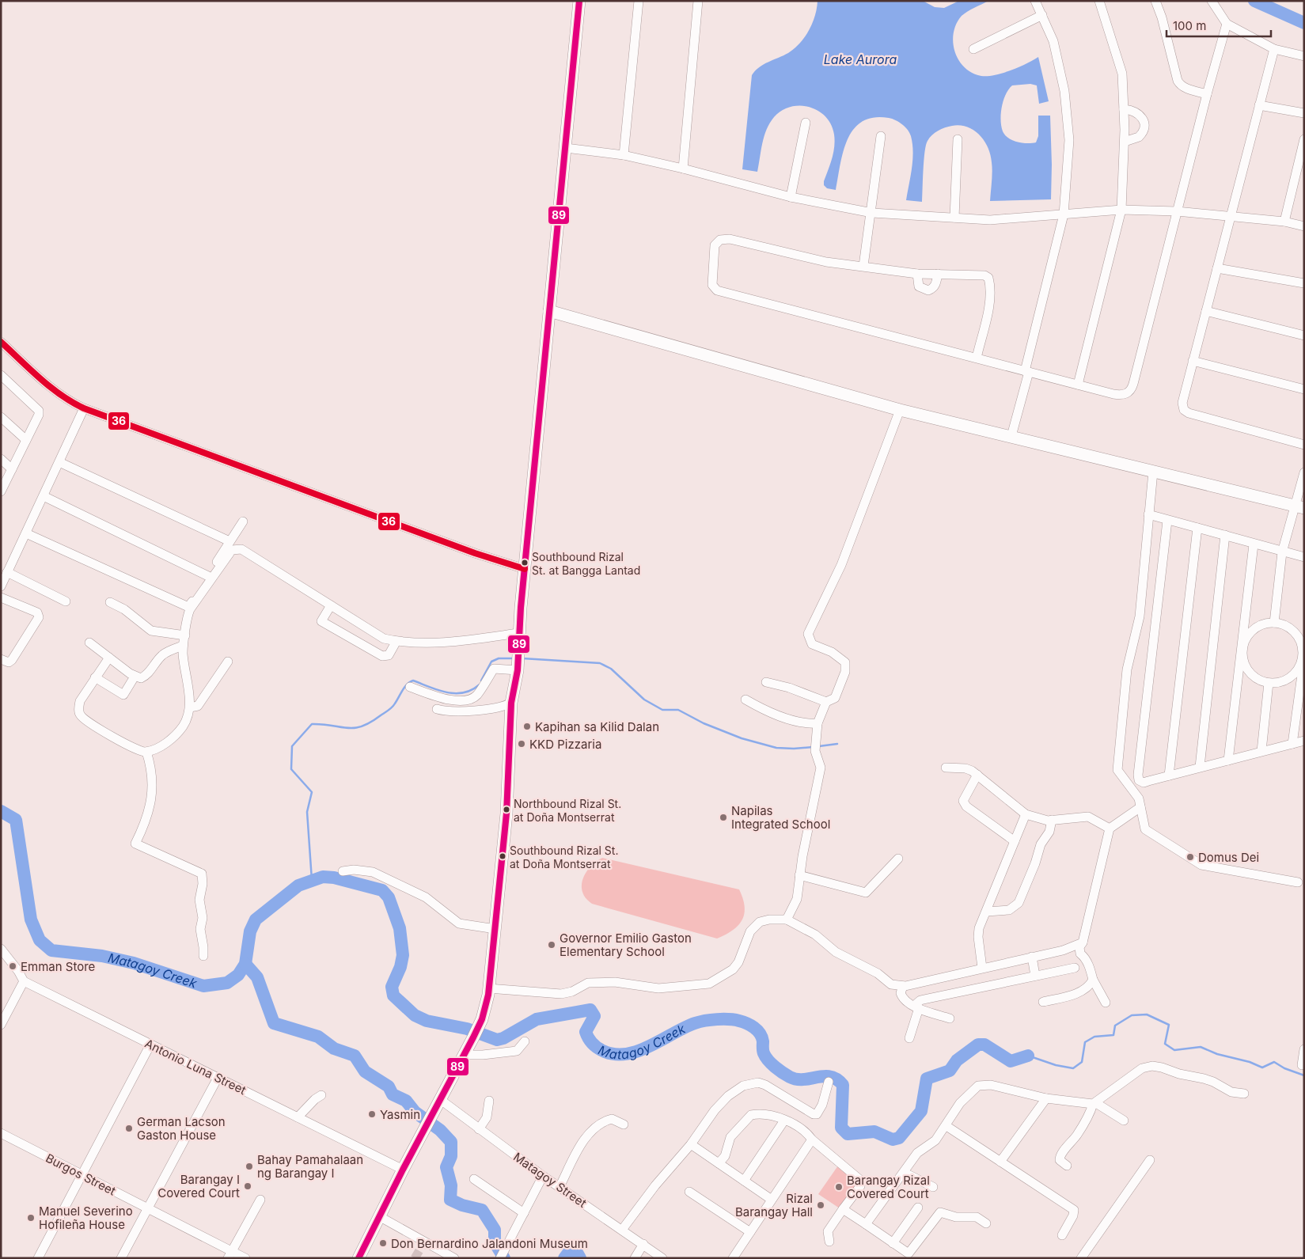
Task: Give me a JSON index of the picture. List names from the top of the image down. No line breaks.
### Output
{"streets":{"street":["Antonio Luna Street","Burgos Street","Matagoy Street"]},"water":["Lake Aurora","Matagoy Creek"],"places":["Southbound Rizal St. at Bangga Lantad","Kapihan sa Kilid Dalan","KKD Pizzaria","Northbound Rizal St. at Doña Montserrat","Napilas Integrated School","Southbound Rizal St. at Doña Montserrat","Domus Dei","Governor Emilio Gaston Elementary School","Emman Store","Yasmin","German Lacson Gaston House","Bahay Pamahalaan ng Barangay Ⅰ","Barangay I Covered Court","Barangay Rizal Covered Court","Rizal Barangay Hall","Manuel Severino Hofileña House","Don Bernardino Jalandoni Museum"],"lines":["transit line 89","transit line 36"],"scale_bar":"100 m"}
